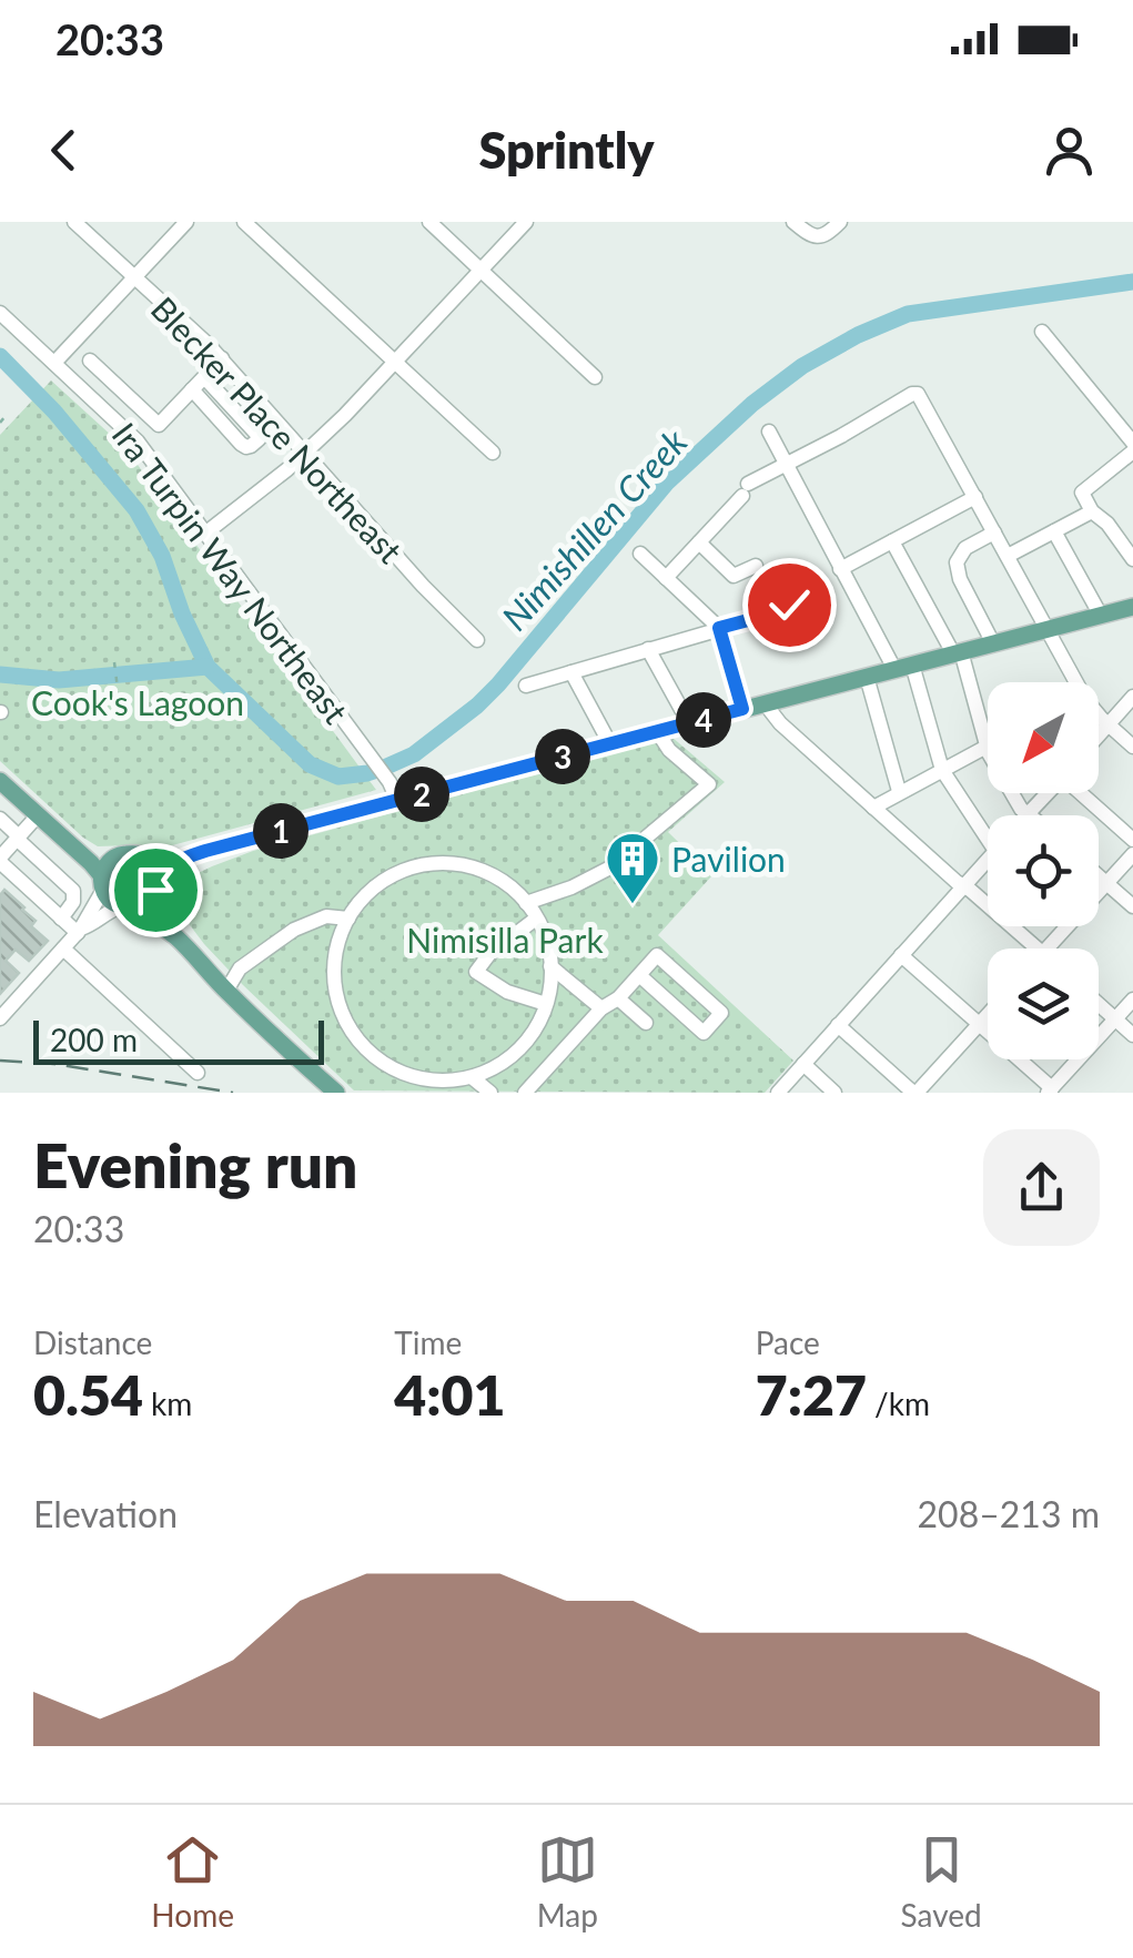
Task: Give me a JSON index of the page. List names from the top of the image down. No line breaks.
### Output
{"streets":{"street":["Blecker Place Northeast","Ira Turpin Way Northeast"]},"water":["Nimishillen Creek"],"parks":["Cook's Lagoon","Nimisilla Park"],"places":{"building":["Pavilion"]},"scale_bar":"200 m","north":"bottom left","page":{"status":"20:33","header":"Sprintly","pins":["4","3","2","1"],"scale":"200 m","heading":["Evening run","20:33"],"stats":[["Distance","0.54 km"],["Time","4:01"],["Pace","7:27 /km"]],"chart":["Elevation","208–213 m"],"tabs":["Home","Map","Saved"]}}
